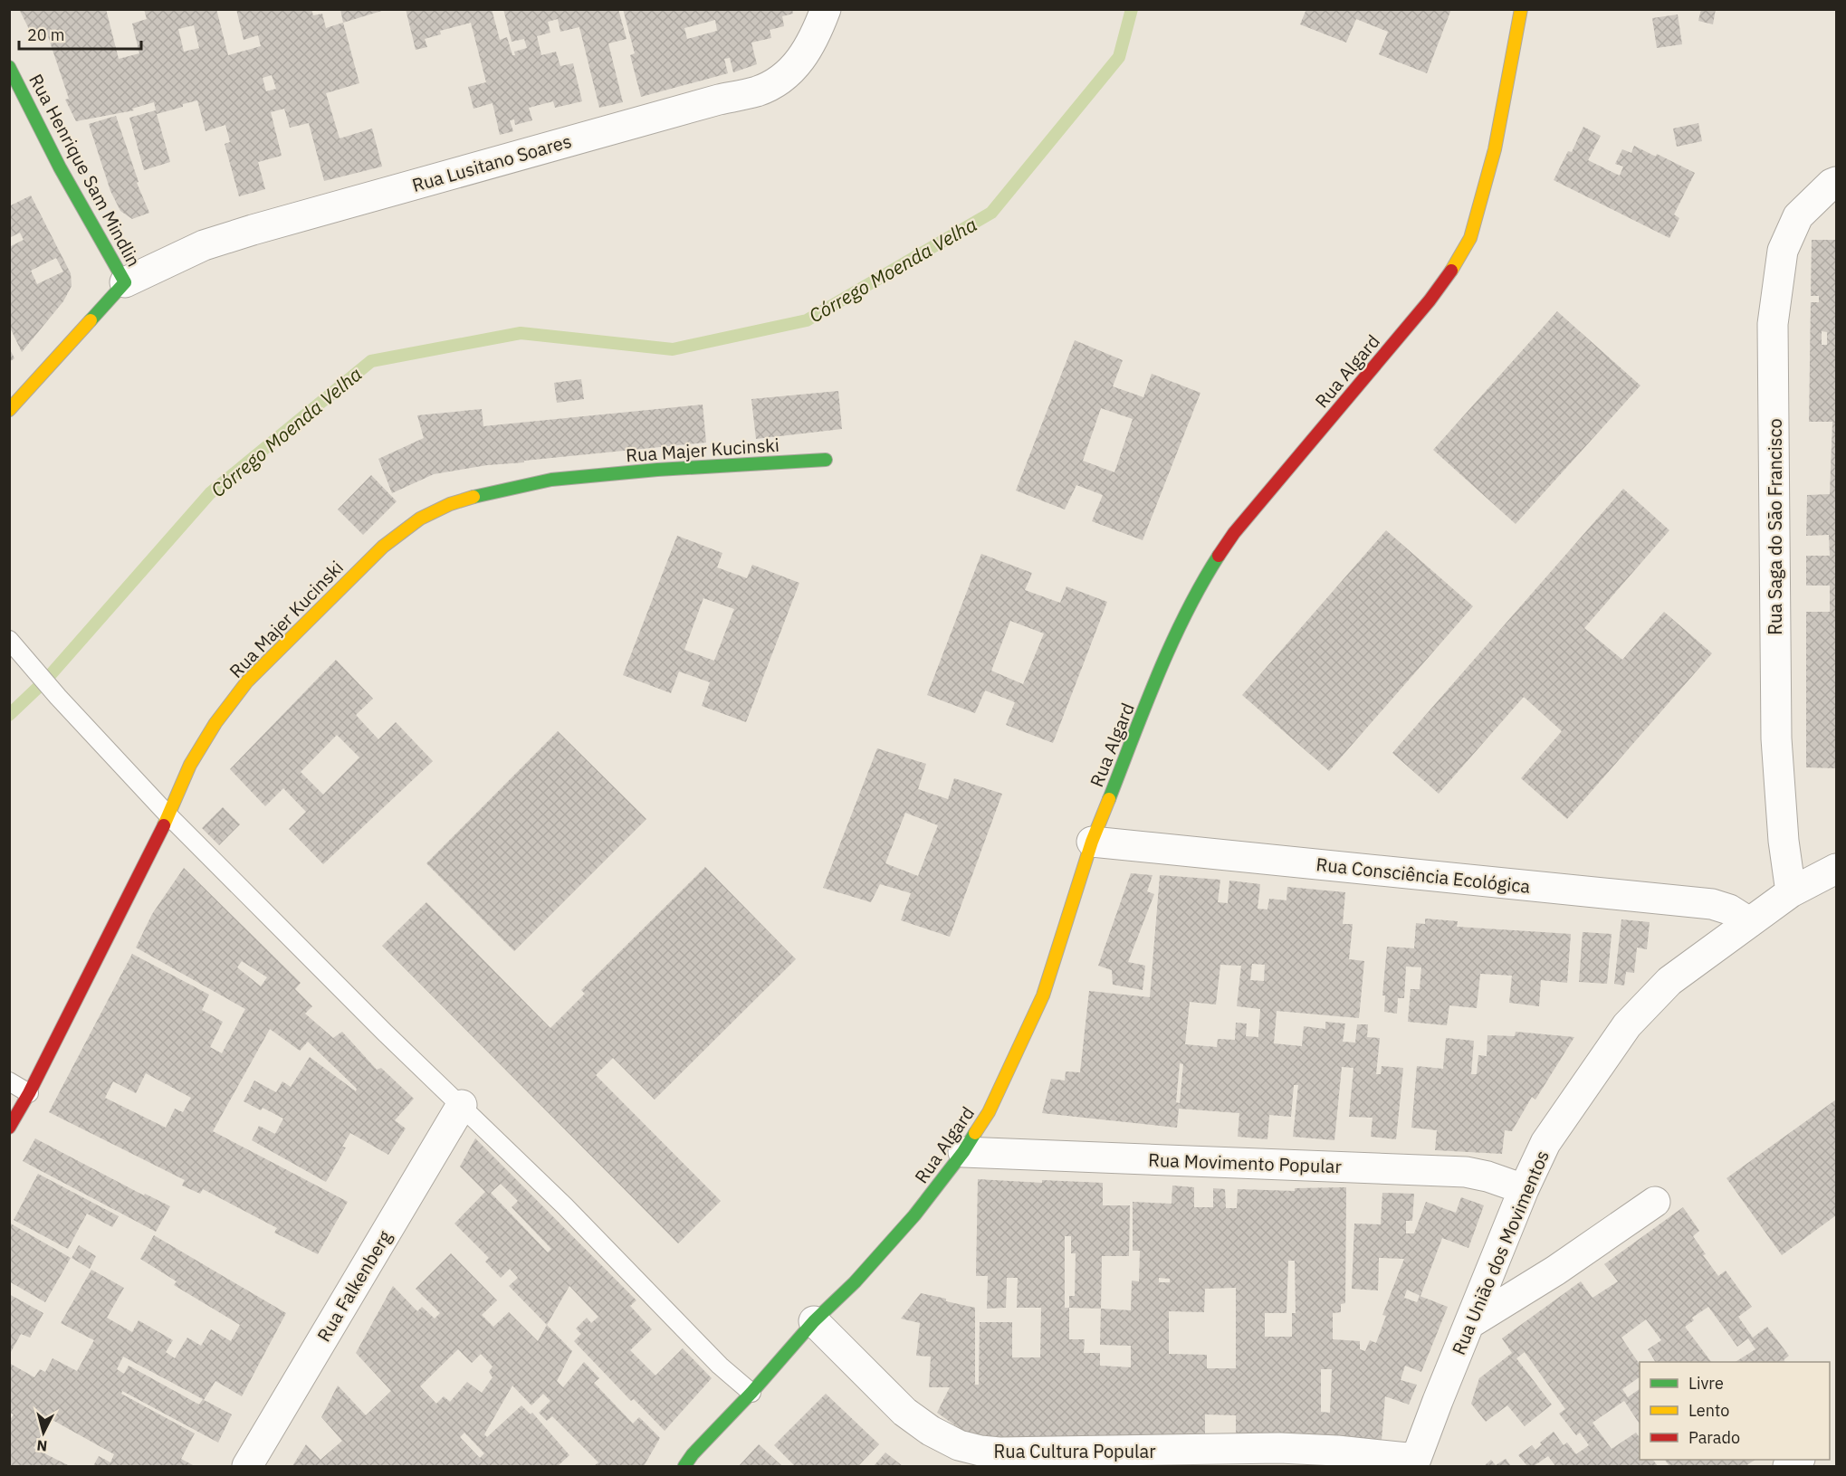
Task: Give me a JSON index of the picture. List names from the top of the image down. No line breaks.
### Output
{"streets":{"street":["Rua Lusitano Soares","Rua Henrique Sam Mindlin","Rua Algard","Rua Majer Kucinski","Rua Saga do São Francisco","Rua Consciência Ecológica","Rua Movimento Popular","Rua União dos Movimentos","Rua Falkenberg","Rua Cultura Popular"]},"crossings":[["Rua Lusitano Soares","Rua Henrique Sam Mindlin"],["Rua Algard","Rua Consciência Ecológica"],["Rua Algard","Rua Movimento Popular"],["Rua Algard","Rua Cultura Popular"],["Rua Saga do São Francisco","Rua União dos Movimentos"],["Rua Consciência Ecológica","Rua União dos Movimentos"],["Rua Movimento Popular","Rua União dos Movimentos"],["Rua União dos Movimentos","Rua Cultura Popular"]],"water":["Córrego Moenda Velha"],"legend":["Livre","Lento","Parado"],"scale_bar":"20 m","north":"bottom"}
